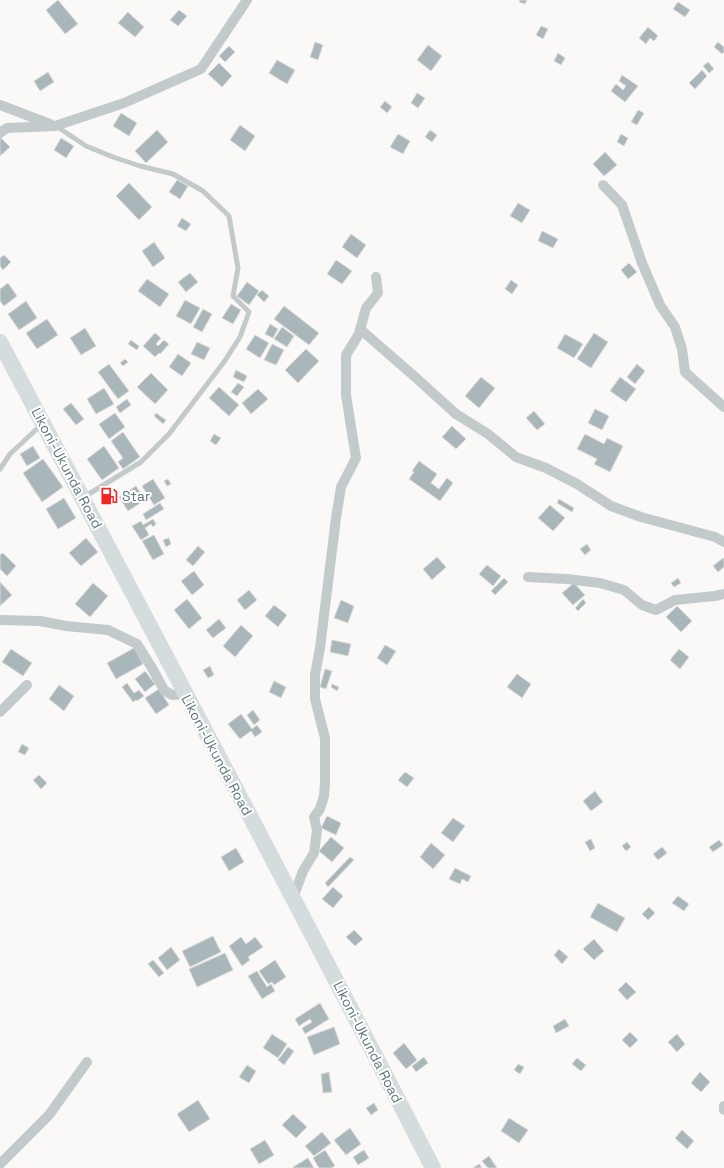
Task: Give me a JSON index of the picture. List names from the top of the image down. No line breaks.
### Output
{"streets":{"highway":["Likoni-Ukunda Road"]},"places":{"fuel station":["Star"]}}
